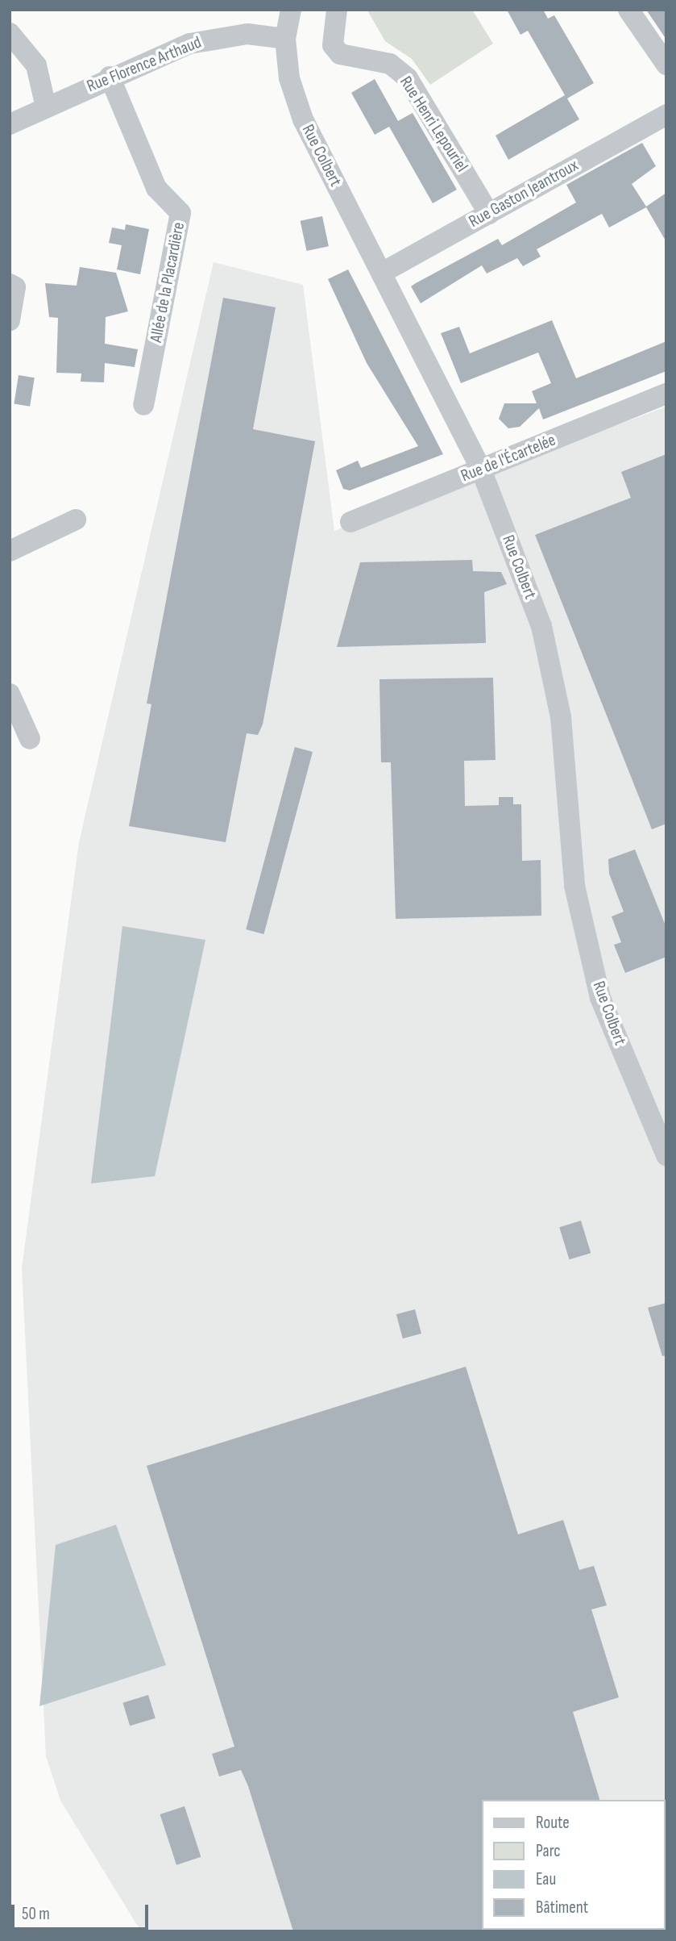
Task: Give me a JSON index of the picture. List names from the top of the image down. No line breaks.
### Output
{"streets":{"street":["Rue Florence Arthaud","Rue Henri Lepouriel","Rue Colbert","Rue Gaston Jeantroux","Allée de la Placardière","Rue de l'Écartelée"]},"crossings":[["Rue Florence Arthaud","Rue Colbert"],["Rue Florence Arthaud","Allée de la Placardière"],["Rue Henri Lepouriel","Rue Gaston Jeantroux"],["Rue Colbert","Rue Gaston Jeantroux"],["Rue Colbert","Rue de l'Écartelée"]],"legend":["Route","Parc","Eau","Bâtiment"],"scale_bar":"50 m"}
